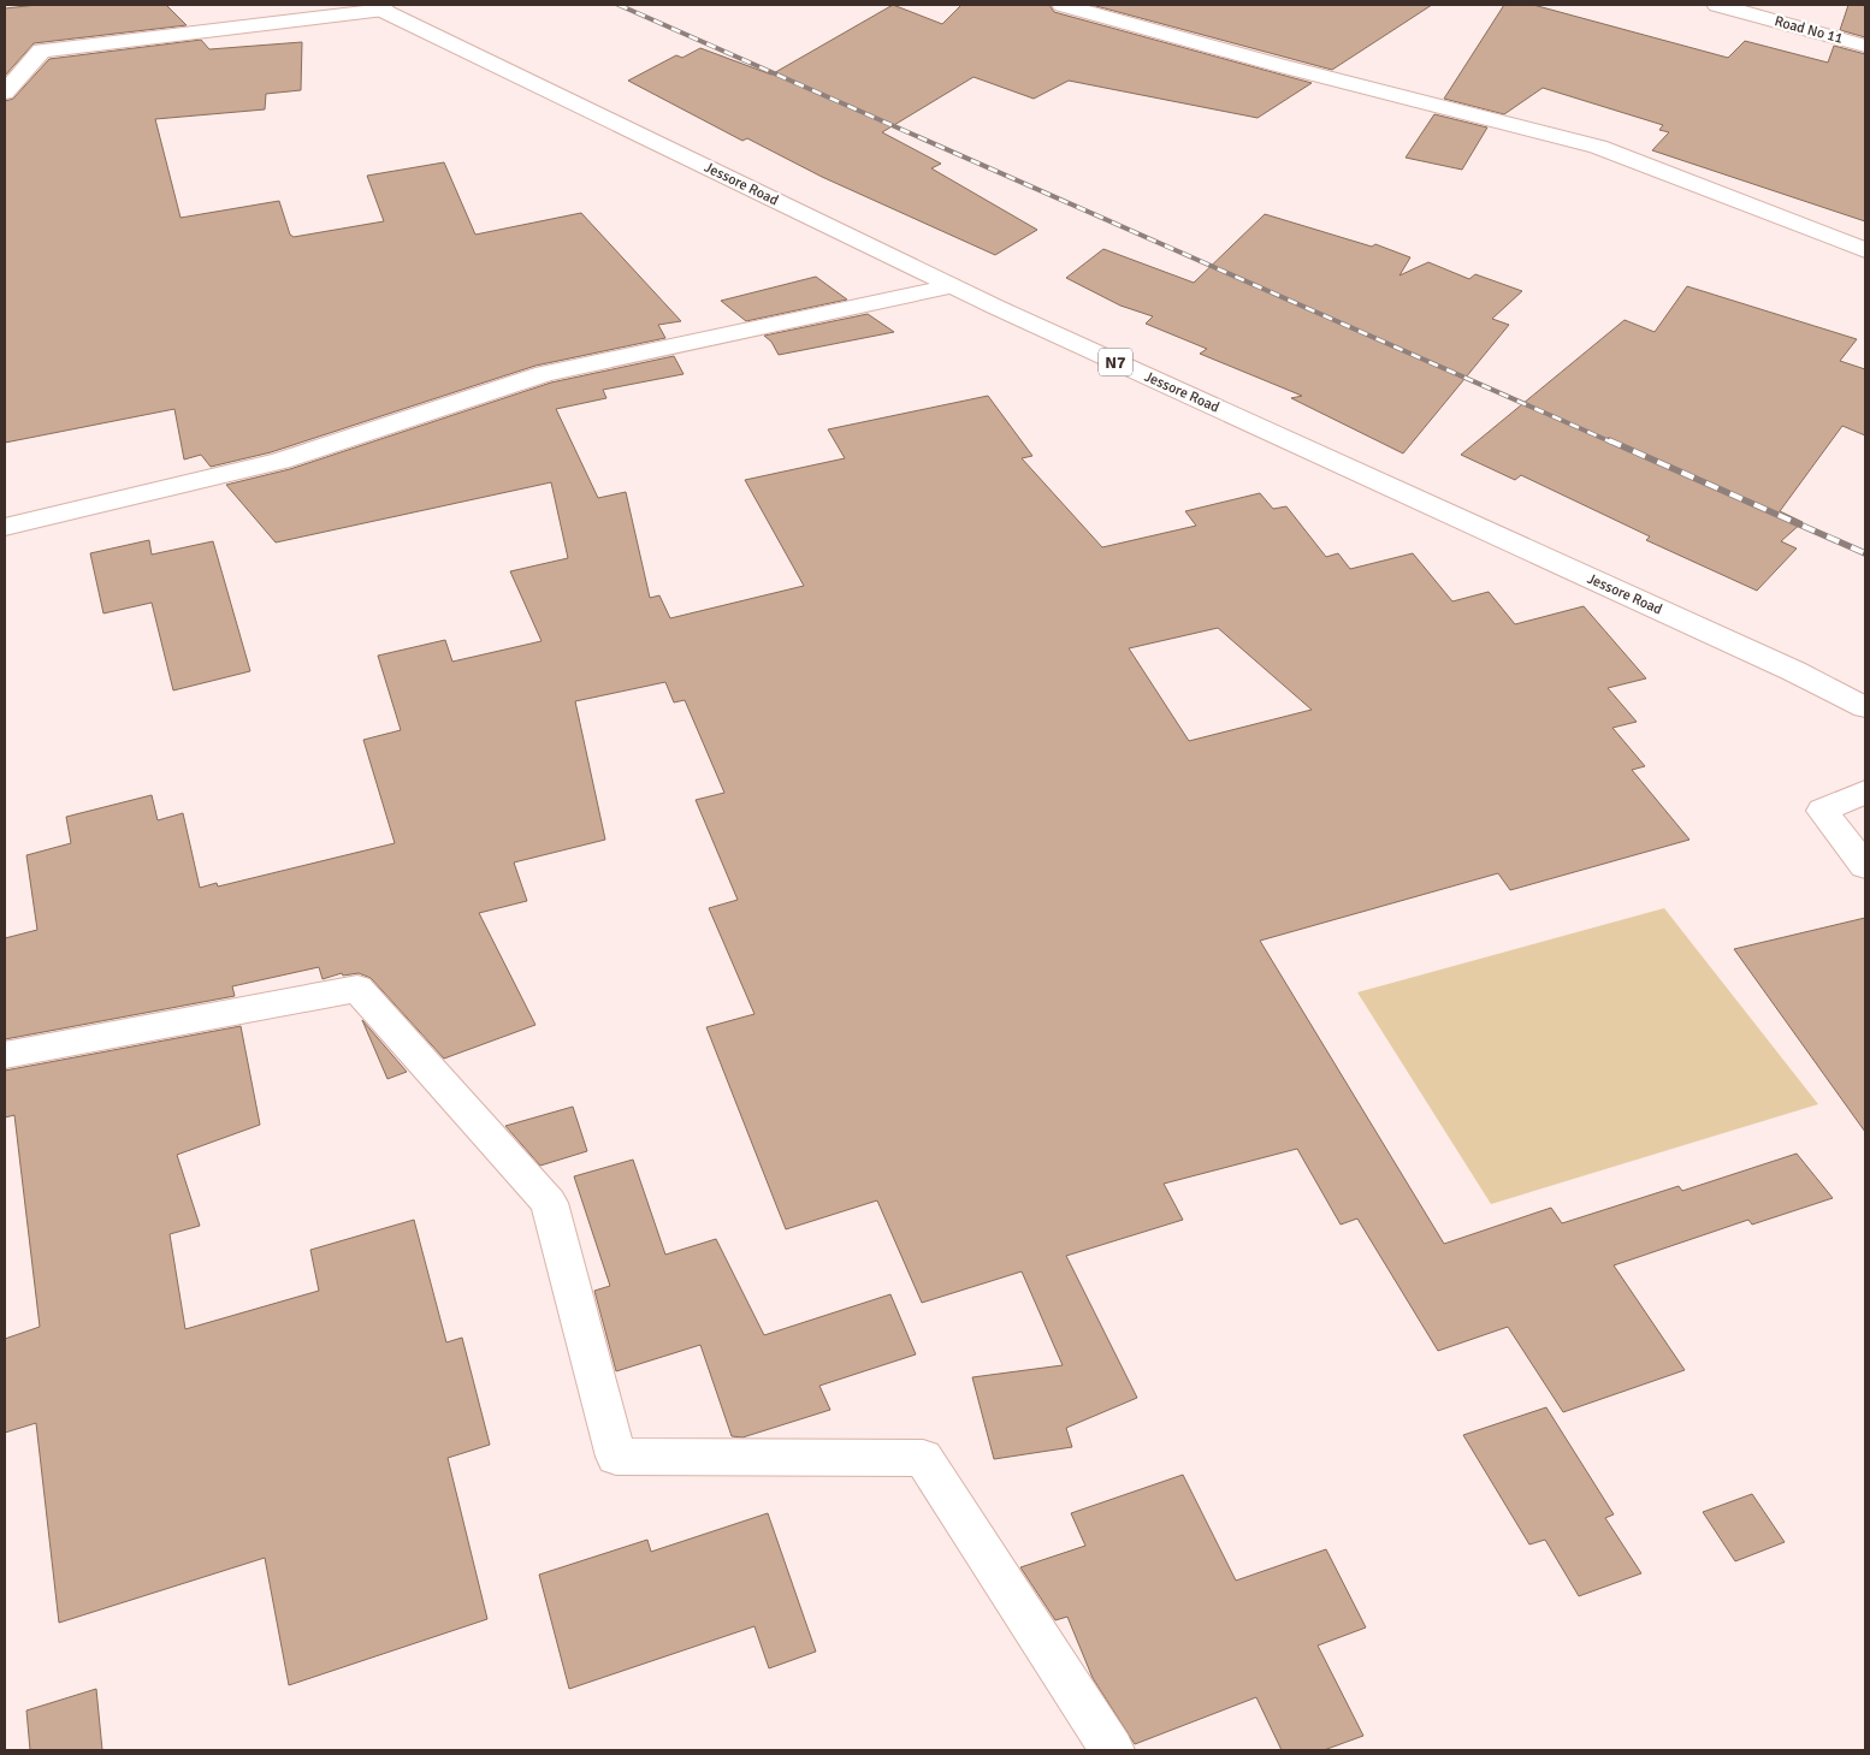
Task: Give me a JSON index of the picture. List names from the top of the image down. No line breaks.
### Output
{"streets":{"main road":["Road No 11","Jessore Road","N7"]}}
